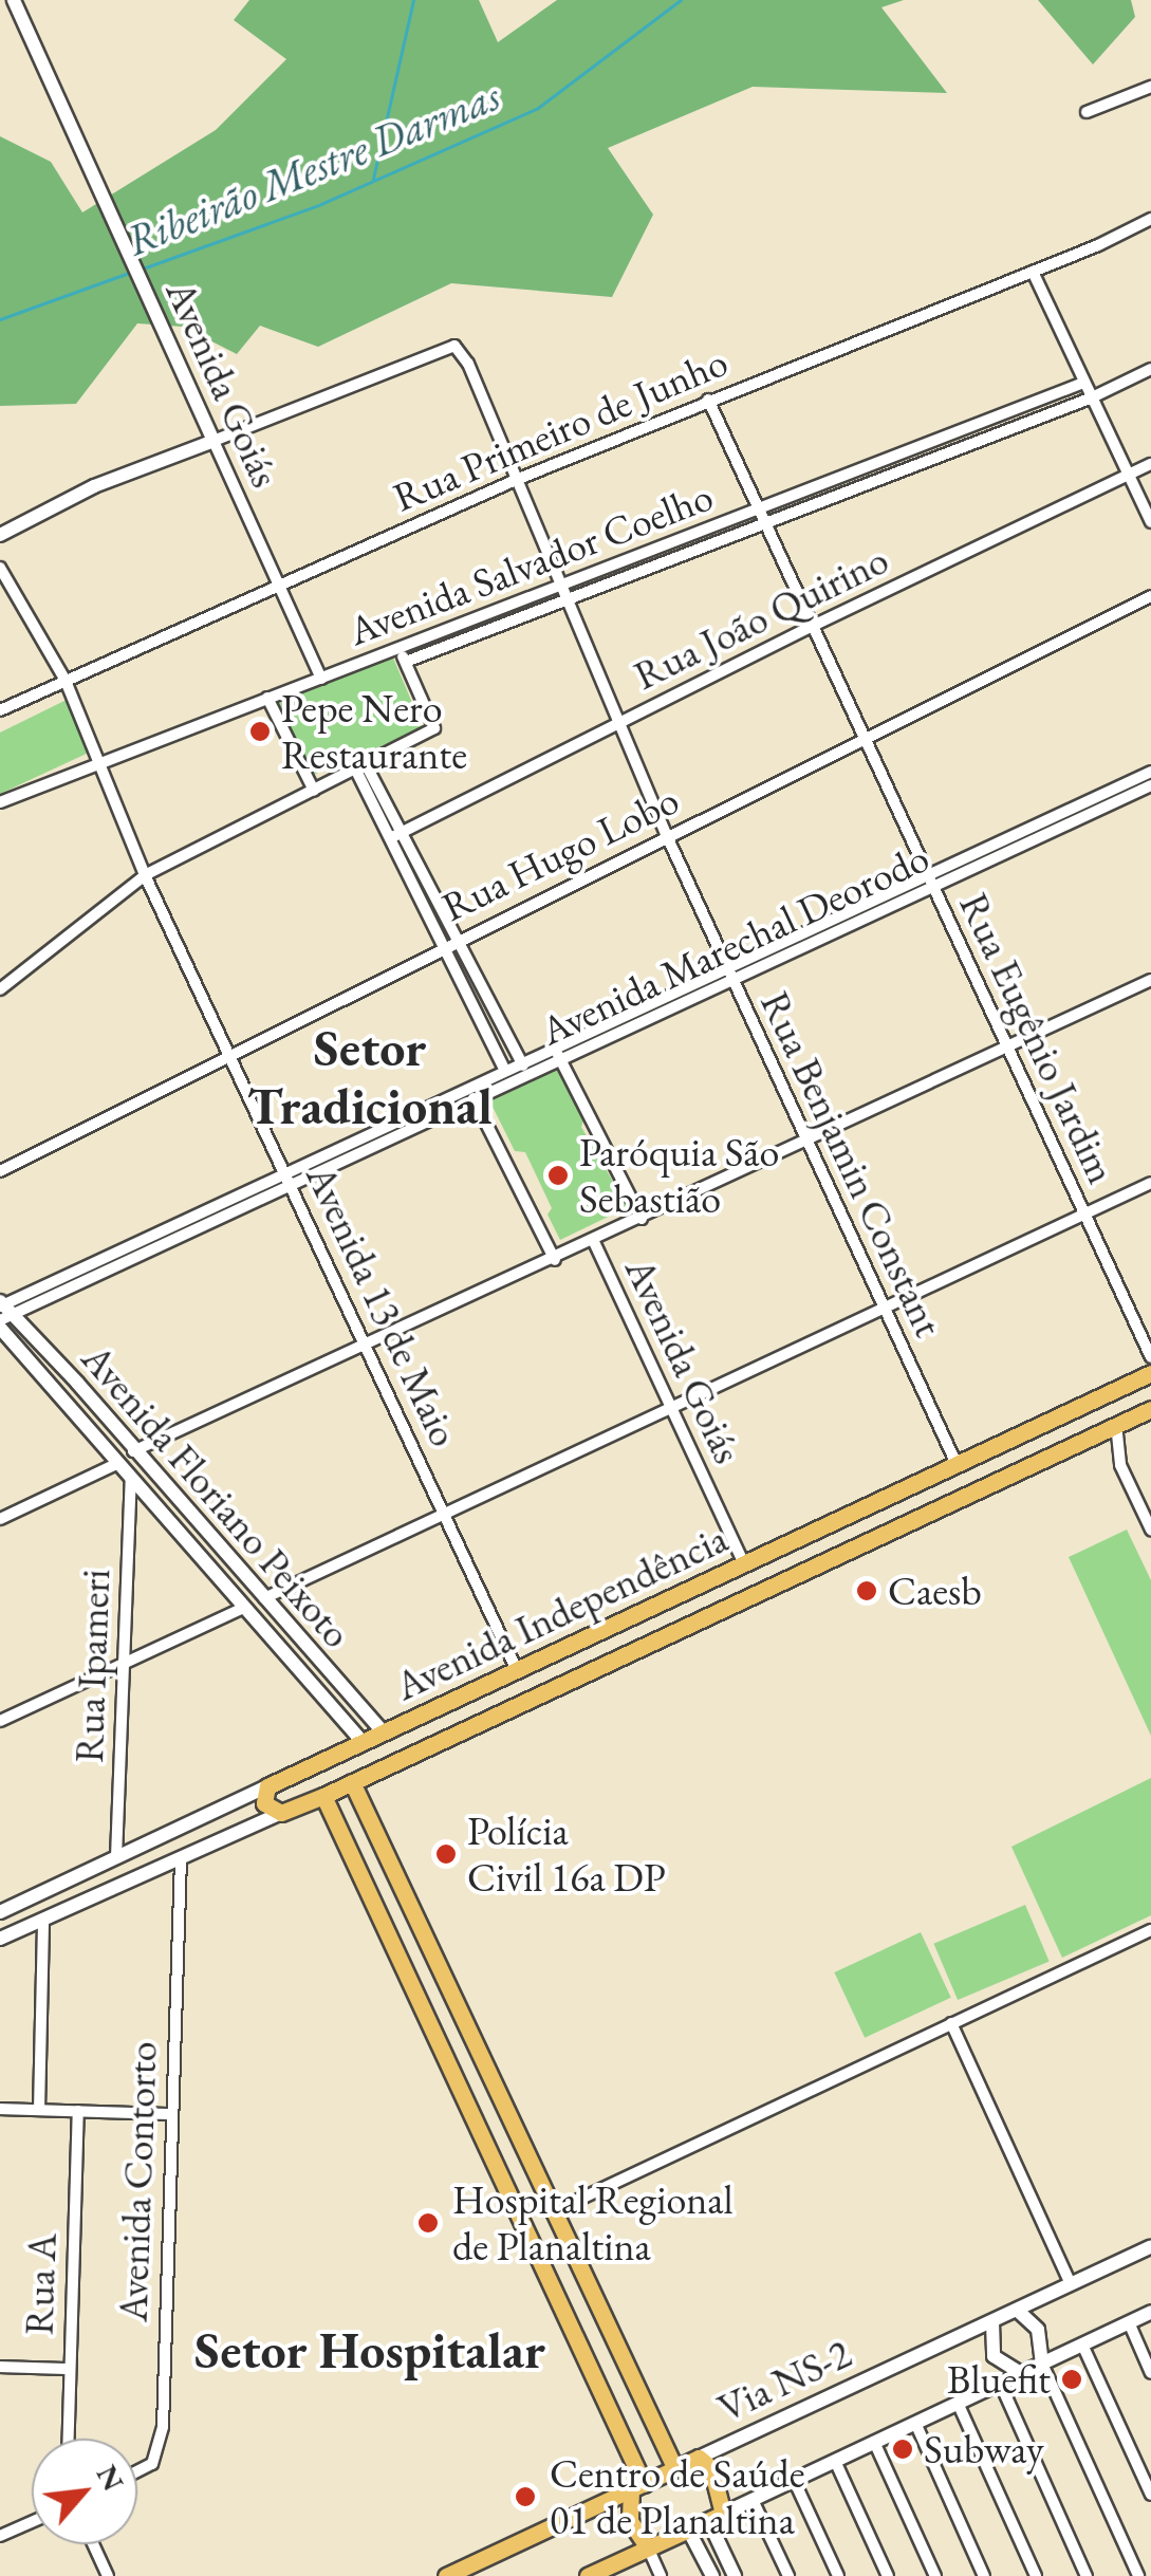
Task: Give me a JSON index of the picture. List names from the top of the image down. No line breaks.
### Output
{"streets":{"main road":["Avenida Independência","Via NS-2"],"street":["Avenida Goiás","Rua Primeiro de Junho","Avenida Salvador Coelho","Rua João Quirino","Rua Hugo Lobo","Avenida Marechal Deorodo","Rua Eugênio Jardim","Rua Benjamin Constant","Avenida 13 de Maio","Avenida Floriano Peixoto","Rua Ipameri","Avenida Contorto","Rua A"]},"crossings":[["Avenida Goiás","Rua Primeiro de Junho"],["Avenida Goiás","Avenida Salvador Coelho"],["Avenida Goiás","Rua Benjamin Constant"],["Avenida Goiás","Avenida Independência"],["Rua Primeiro de Junho","Rua Eugênio Jardim"],["Rua Primeiro de Junho","Rua Benjamin Constant"],["Rua Primeiro de Junho","Avenida 13 de Maio"],["Avenida Salvador Coelho","Rua Eugênio Jardim"],["Avenida Salvador Coelho","Rua Benjamin Constant"],["Avenida Salvador Coelho","Avenida 13 de Maio"],["Rua João Quirino","Rua Eugênio Jardim"],["Rua João Quirino","Rua Benjamin Constant"],["Rua Hugo Lobo","Rua Eugênio Jardim"],["Rua Hugo Lobo","Rua Benjamin Constant"],["Rua Hugo Lobo","Avenida 13 de Maio"],["Avenida Marechal Deorodo","Rua Eugênio Jardim"],["Avenida Marechal Deorodo","Rua Benjamin Constant"],["Avenida Marechal Deorodo","Avenida 13 de Maio"],["Avenida Marechal Deorodo","Avenida Floriano Peixoto"],["Rua Benjamin Constant","Avenida Independência"],["Avenida 13 de Maio","Avenida Independência"],["Avenida Floriano Peixoto","Avenida Independência"],["Avenida Floriano Peixoto","Rua Ipameri"],["Avenida Independência","Rua Ipameri"],["Avenida Independência","Avenida Contorto"]],"districts":["Setor Tradicional","Setor Hospitalar"],"water":["Ribeirão Mestre Darmas"],"places":["Pepe Nero Restaurante","Paróquia São Sebastião","Caesb","Polícia Civil 16a DP","Hospital Regional de Planaltina","Bluefit","Subway","Centro de Saúde 01 de Planaltina"],"north":"top right"}
